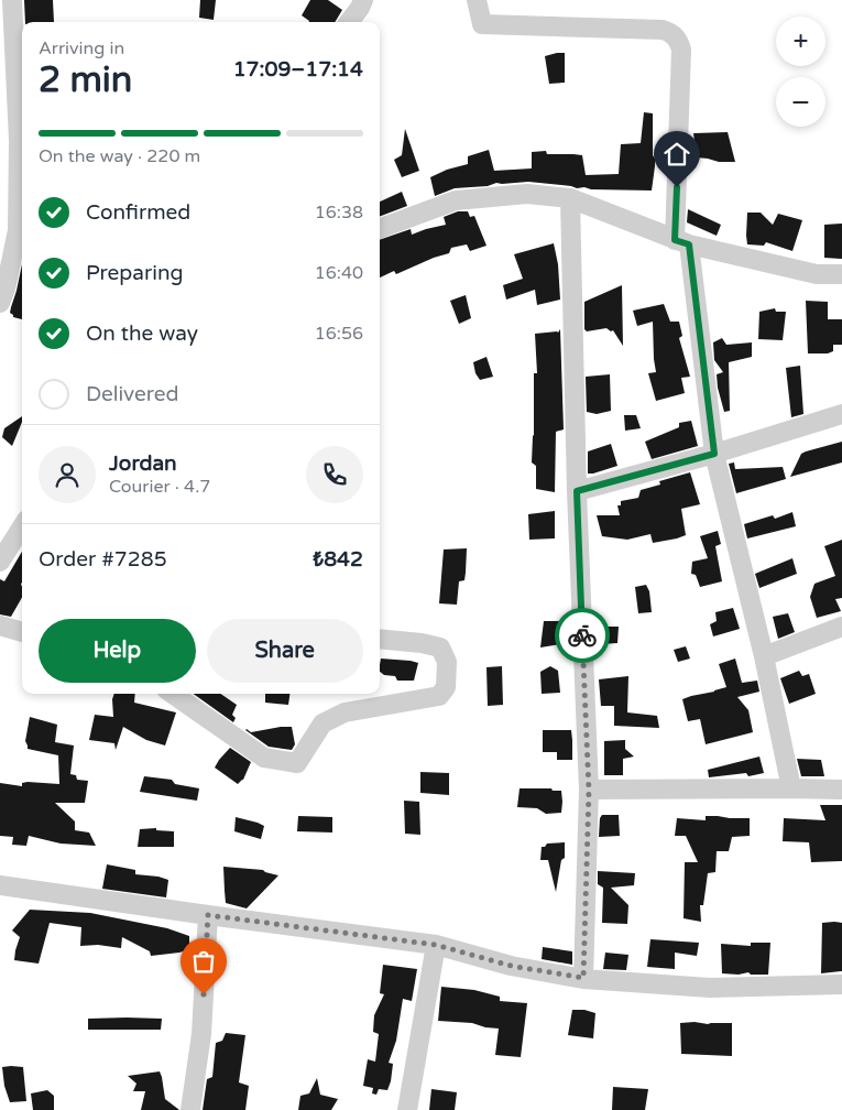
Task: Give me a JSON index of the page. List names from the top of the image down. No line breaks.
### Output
{"page":{"map_buttons":["+","−"],"heading":["2 min","Arriving in","17:09–17:14"],"panel":["Jordan","Courier · 4.7","Order #7285","₺842"],"bar":"On the way · 220 m","list":[["Confirmed","16:38"],["Preparing","16:40"],["On the way","16:56"],"Delivered"],"buttons":["Help","Share"]}}
